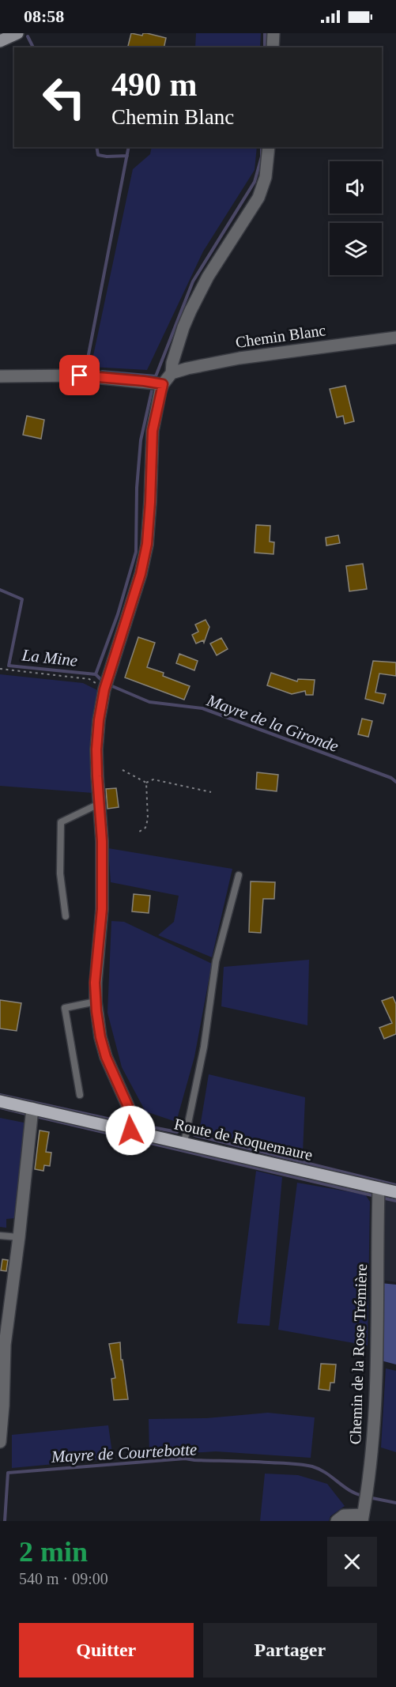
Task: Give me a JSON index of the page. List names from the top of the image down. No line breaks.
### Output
{"streets":{"main road":["Route de Roquemaure"],"street":["Chemin Blanc","Chemin de la Rose Trémière"]},"crossings":[["Route de Roquemaure","Chemin de la Rose Trémière"]],"water":["La Mine","Mayre de la Gironde","Mayre de Courtebotte"],"page":{"status":"08:58","turn":["490 m","Chemin Blanc"],"heading":["2 min","540 m · 09:00"],"buttons":["Quitter","Partager"]}}
